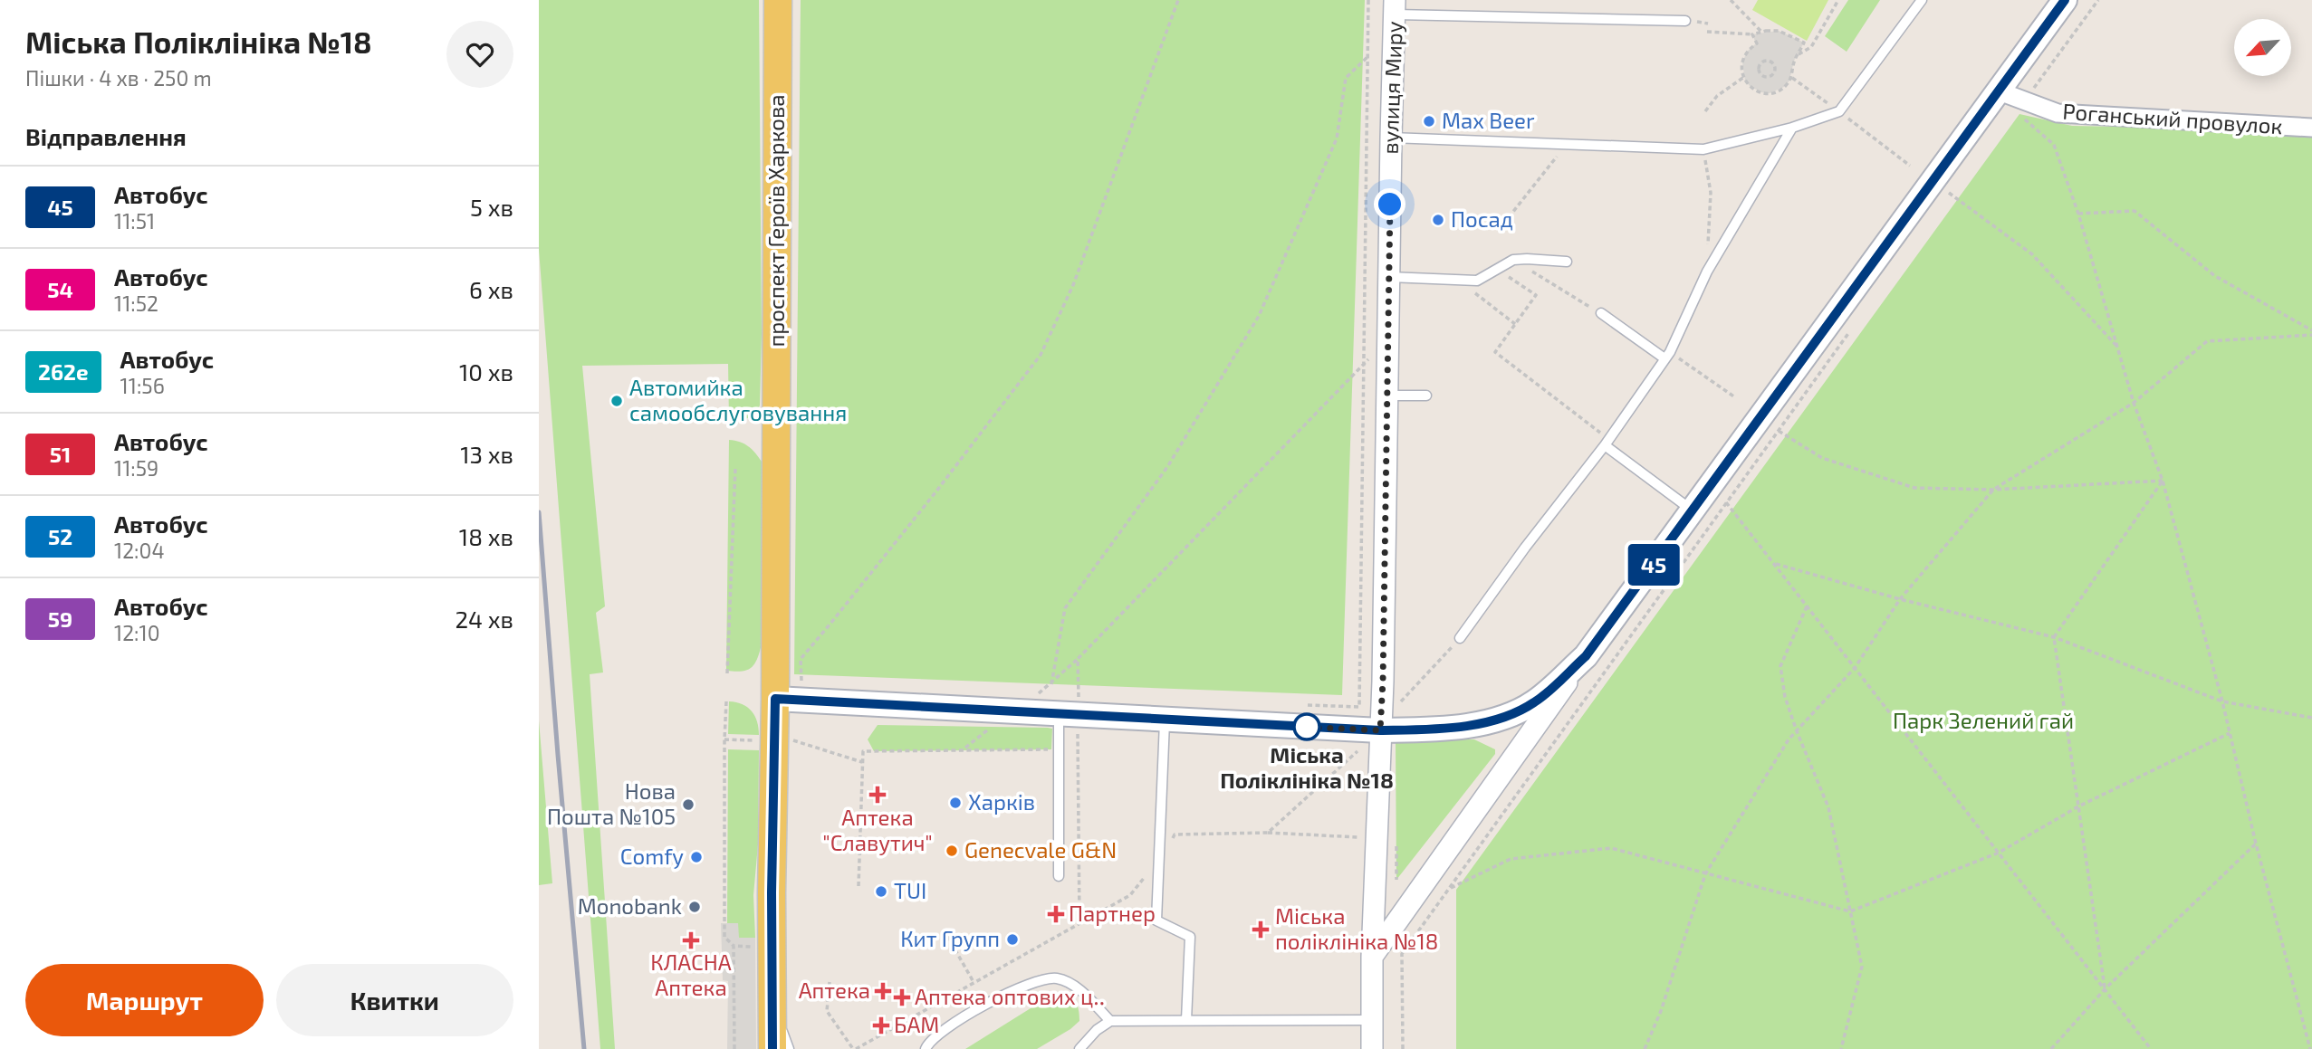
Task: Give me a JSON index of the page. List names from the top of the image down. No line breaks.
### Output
{"streets":{"main road":["проспект Героїв Харкова"],"street":["вулиця Миру","Роганський провулок"]},"parks":["Парк Зелений гай"],"places":{"other":["Max Beer","Посад","Автомийка самообслуговування","Міська Поліклініка №18","Харків","Нова Пошта №105","Genecvale G&N","Comfy","TUI","Monobank","Кит Групп"],"health":["Аптека \"Славутич\"","Партнер","Міська поліклініка №18","КЛАСНА Аптека","Аптека","Аптека оптових ц‥","БАМ"]},"lines":["bus line 45"],"north":"bottom left","page":{"heading":[["Міська Поліклініка №18","Пішки · 4 хв · 250 m"],"Відправлення"],"on_map":"45","list":[{"mark":"45","name":"Автобус","note":"11:51","value":"5 хв"},{"mark":"54","name":"Автобус","note":"11:52","value":"6 хв"},{"mark":"262е","name":"Автобус","note":"11:56","value":"10 хв"},{"mark":"51","name":"Автобус","note":"11:59","value":"13 хв"},{"mark":"52","name":"Автобус","note":"12:04","value":"18 хв"},{"mark":"59","name":"Автобус","note":"12:10","value":"24 хв"}],"buttons":["Маршрут","Квитки"]}}
